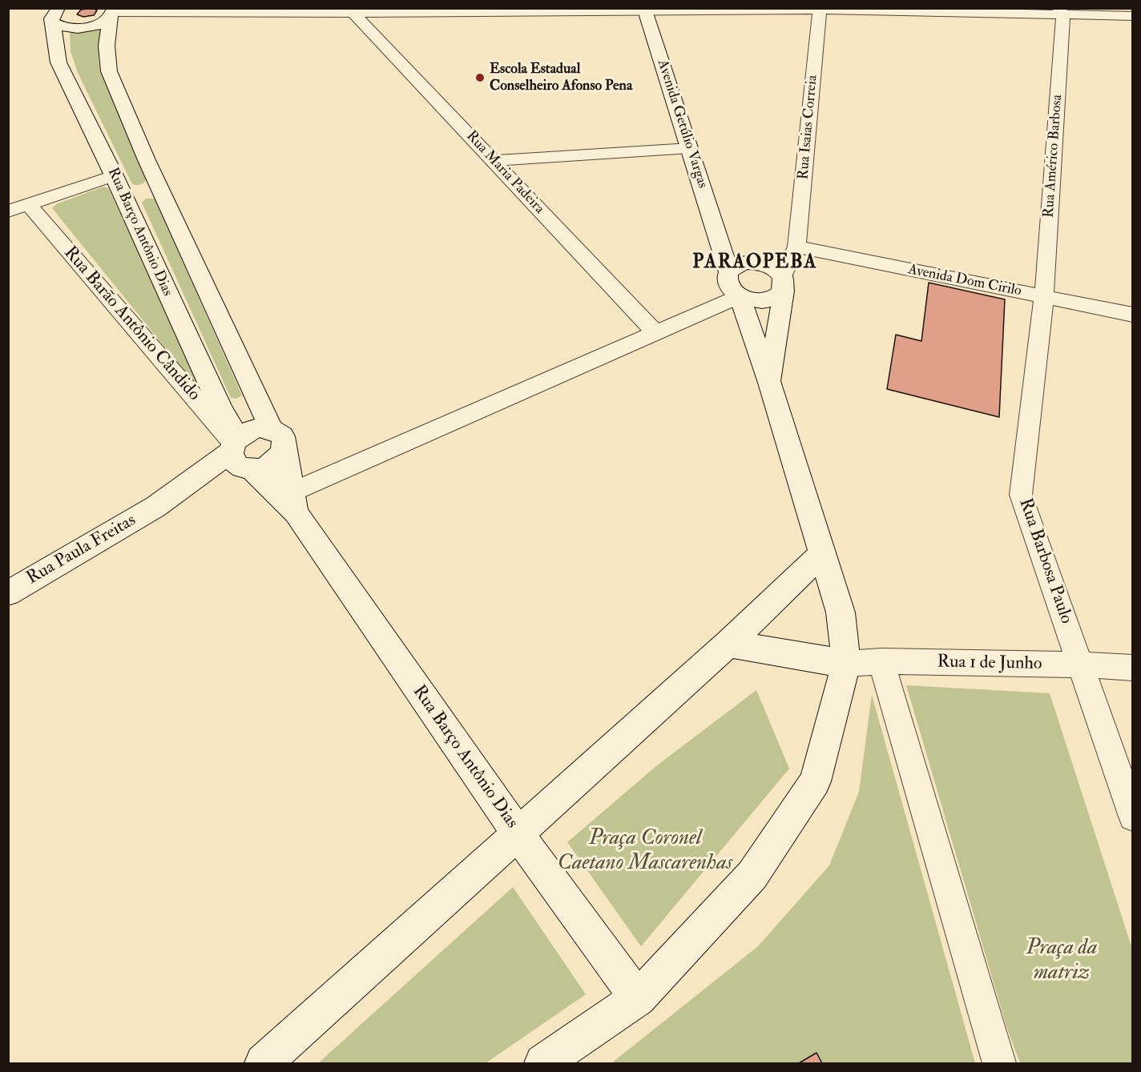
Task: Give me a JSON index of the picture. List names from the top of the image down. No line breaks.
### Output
{"streets":{"street":["Avenida Getúlio Vargas","Rua Isaias Correia","Rua Américo Barbosa","Rua Maria Padeira","Rua Barço Antônio Dias","Avenida Dom Cirilo","Rua Barão Antônio Cândido","Rua Paula Freitas","Rua Barbosa Paulo","Rua 1 de Junho"]},"crossings":[["Avenida Getúlio Vargas","Rua Isaias Correia"],["Rua Isaias Correia","Avenida Dom Cirilo"],["Rua Américo Barbosa","Avenida Dom Cirilo"],["Rua Américo Barbosa","Rua Barbosa Paulo"],["Rua Barço Antônio Dias","Rua Barão Antônio Cândido"],["Rua Barço Antônio Dias","Rua Paula Freitas"],["Avenida Dom Cirilo","Rua Barbosa Paulo"],["Rua Barão Antônio Cândido","Rua Paula Freitas"],["Rua Barbosa Paulo","Rua 1 de Junho"]],"districts":["PARAOPEBA"],"parks":["Praça Coronel Caetano Mascarenhas","Praça da matriz"],"places":["Escola Estadual Conselheiro Afonso Pena"]}
